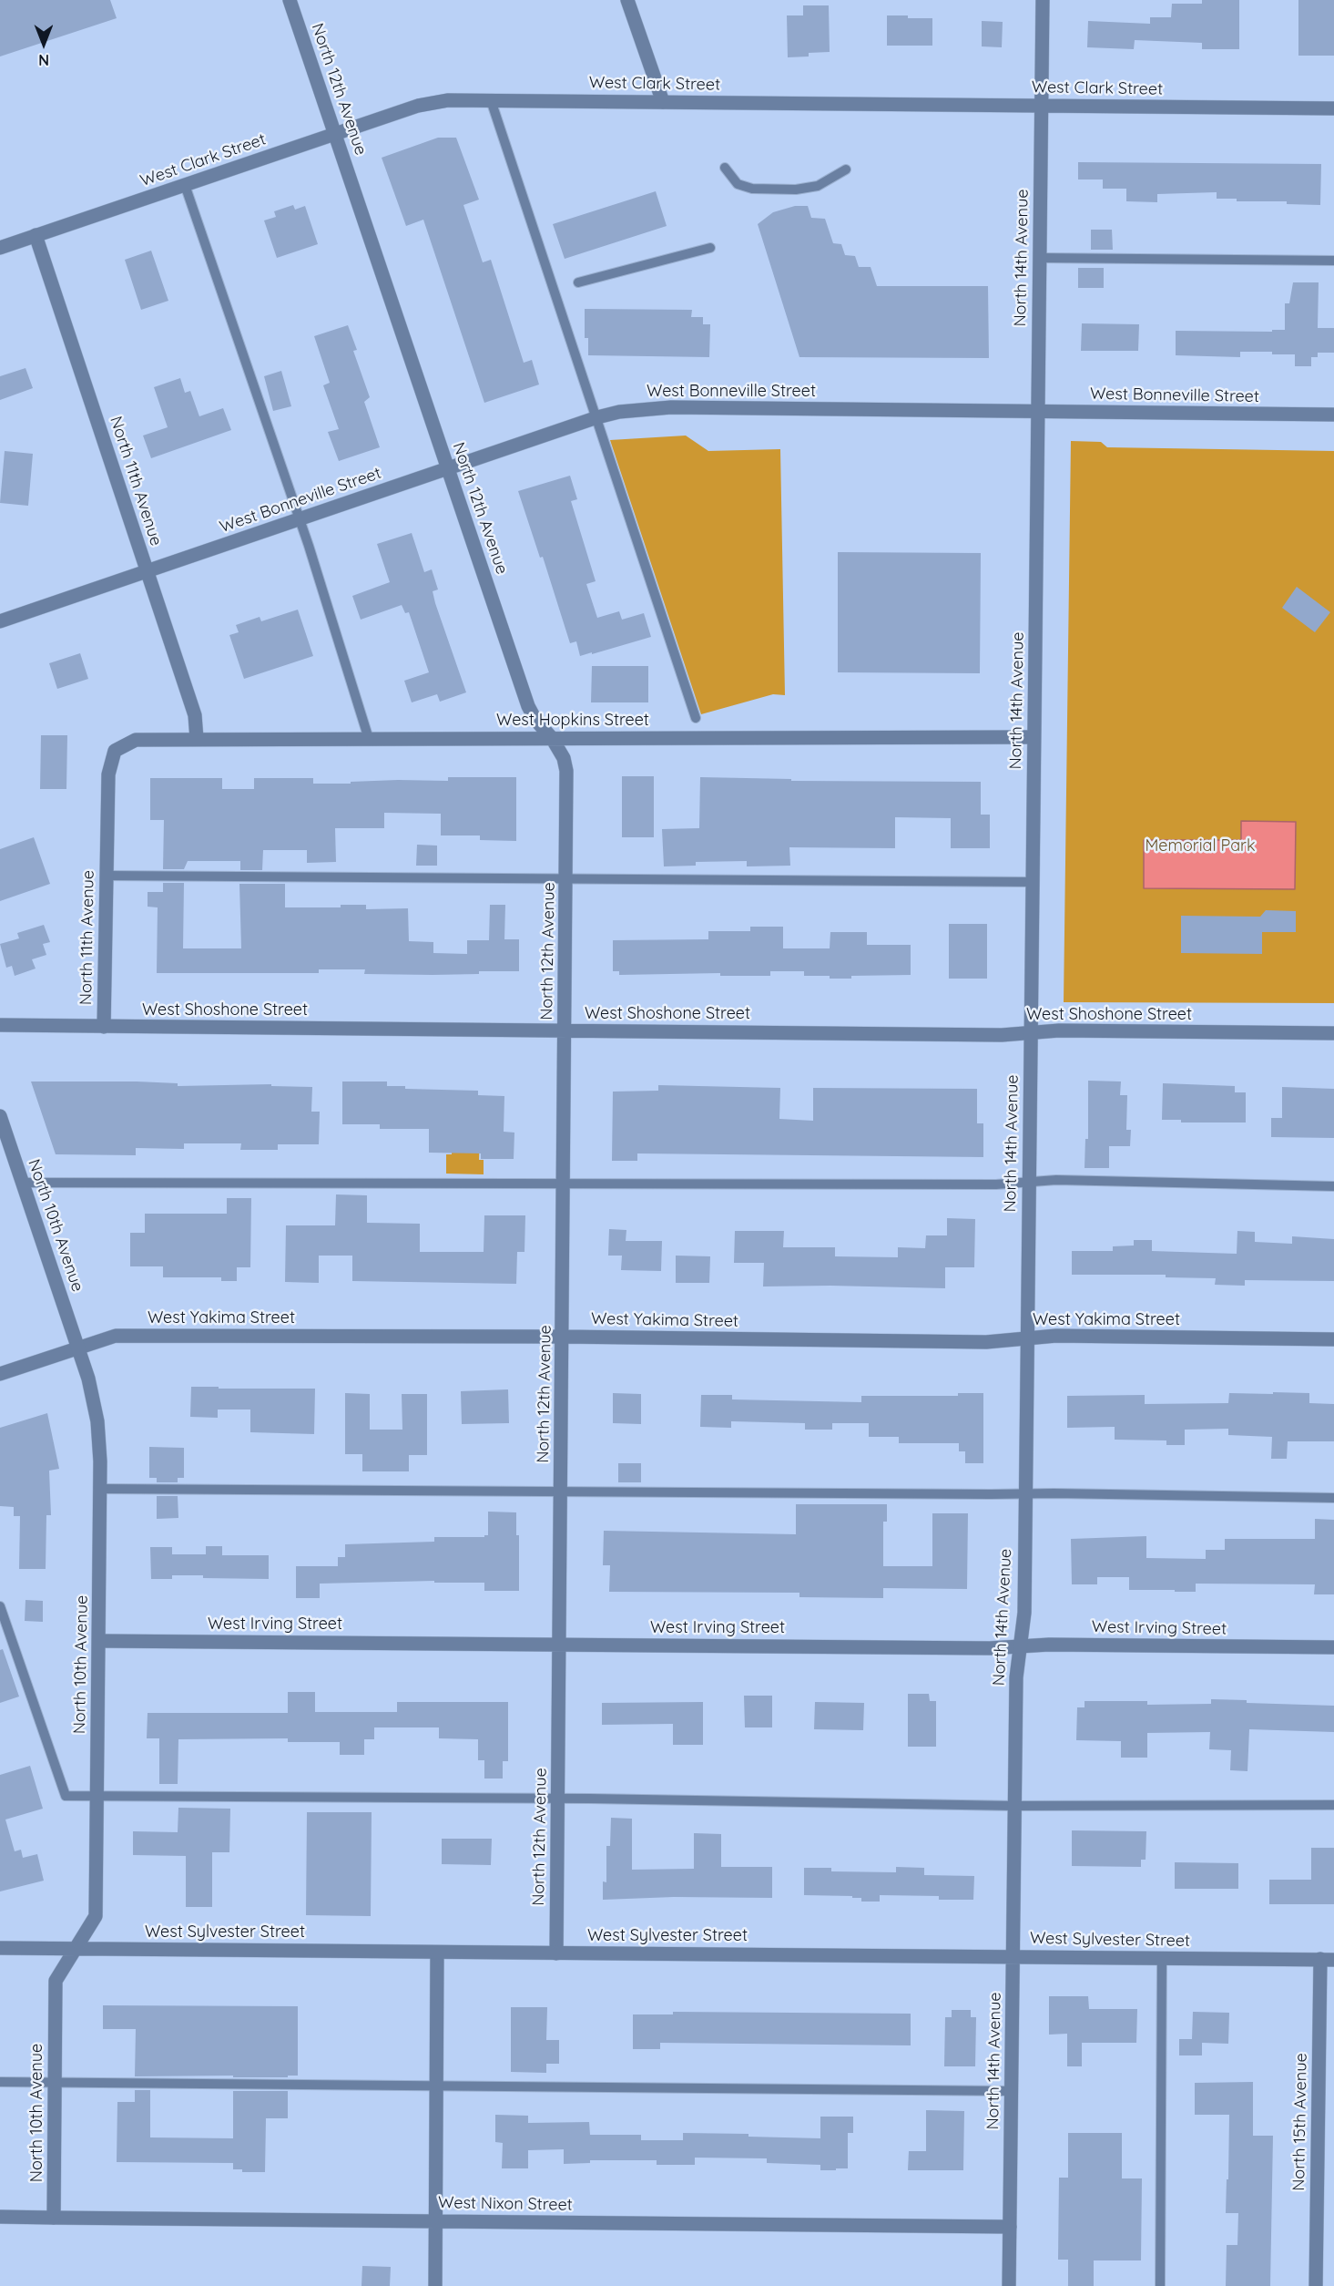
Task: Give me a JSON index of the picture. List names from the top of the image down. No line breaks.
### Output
{"streets":{"street":["West Clark Street","North 12th Avenue","North 14th Avenue","West Bonneville Street","North 11th Avenue","West Hopkins Street","West Shoshone Street","North 10th Avenue","West Yakima Street","West Irving Street","West Sylvester Street","North 15th Avenue","West Nixon Street"]},"crossings":[["West Clark Street","North 12th Avenue"],["West Clark Street","North 14th Avenue"],["West Clark Street","North 11th Avenue"],["North 12th Avenue","West Bonneville Street"],["North 12th Avenue","West Hopkins Street"],["North 12th Avenue","West Shoshone Street"],["North 12th Avenue","West Yakima Street"],["North 12th Avenue","West Irving Street"],["North 12th Avenue","West Sylvester Street"],["North 14th Avenue","West Bonneville Street"],["North 14th Avenue","West Hopkins Street"],["North 14th Avenue","West Shoshone Street"],["North 14th Avenue","West Yakima Street"],["North 14th Avenue","West Irving Street"],["North 14th Avenue","West Sylvester Street"],["North 14th Avenue","West Nixon Street"],["West Bonneville Street","North 11th Avenue"],["North 11th Avenue","West Hopkins Street"],["North 11th Avenue","West Shoshone Street"],["North 10th Avenue","West Yakima Street"],["North 10th Avenue","West Irving Street"],["North 10th Avenue","West Sylvester Street"],["North 10th Avenue","West Nixon Street"],["West Sylvester Street","North 15th Avenue"]],"parks":["Memorial Park"],"north":"bottom"}
